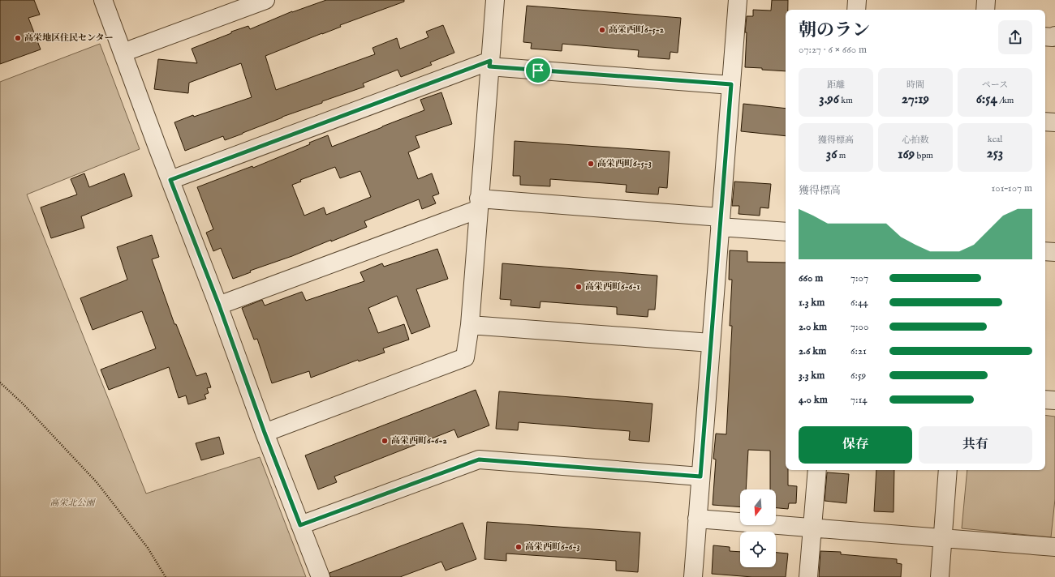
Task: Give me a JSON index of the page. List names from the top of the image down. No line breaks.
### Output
{"parks":["高栄北公園"],"places":["高栄西町6-5-2","高栄地区住民センター","高栄西町6-5-3","高栄西町6-6-1","高栄西町6-6-2","高栄西町6-6-3"],"north":"bottom","page":{"heading":["朝のラン","07:27 · 6 × 660 m"],"stats":[["距離","3.96 km"],["時間","27:19"],["ペース","6:54 /km"],["獲得標高","36 m"],["心拍数","169 bpm"],["kcal","253"]],"chart":["獲得標高","101–107 m"],"list":[{"name":"660 m","note":"7:07"},{"name":"1.3 km","note":"6:44"},{"name":"2.0 km","note":"7:00"},{"name":"2.6 km","note":"6:21"},{"name":"3.3 km","note":"6:59"},{"name":"4.0 km","note":"7:14"}],"buttons":["保存","共有"]}}
